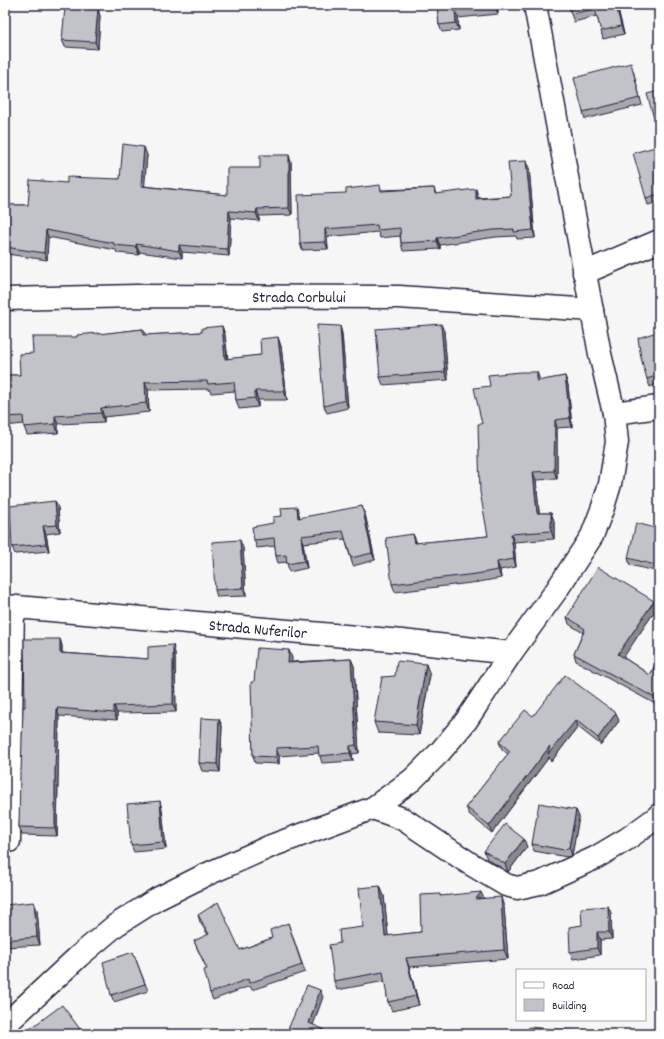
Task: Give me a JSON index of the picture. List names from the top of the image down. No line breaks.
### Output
{"streets":{"street":["Strada Corbului","Strada Nuferilor"]},"legend":["Road","Building"]}
